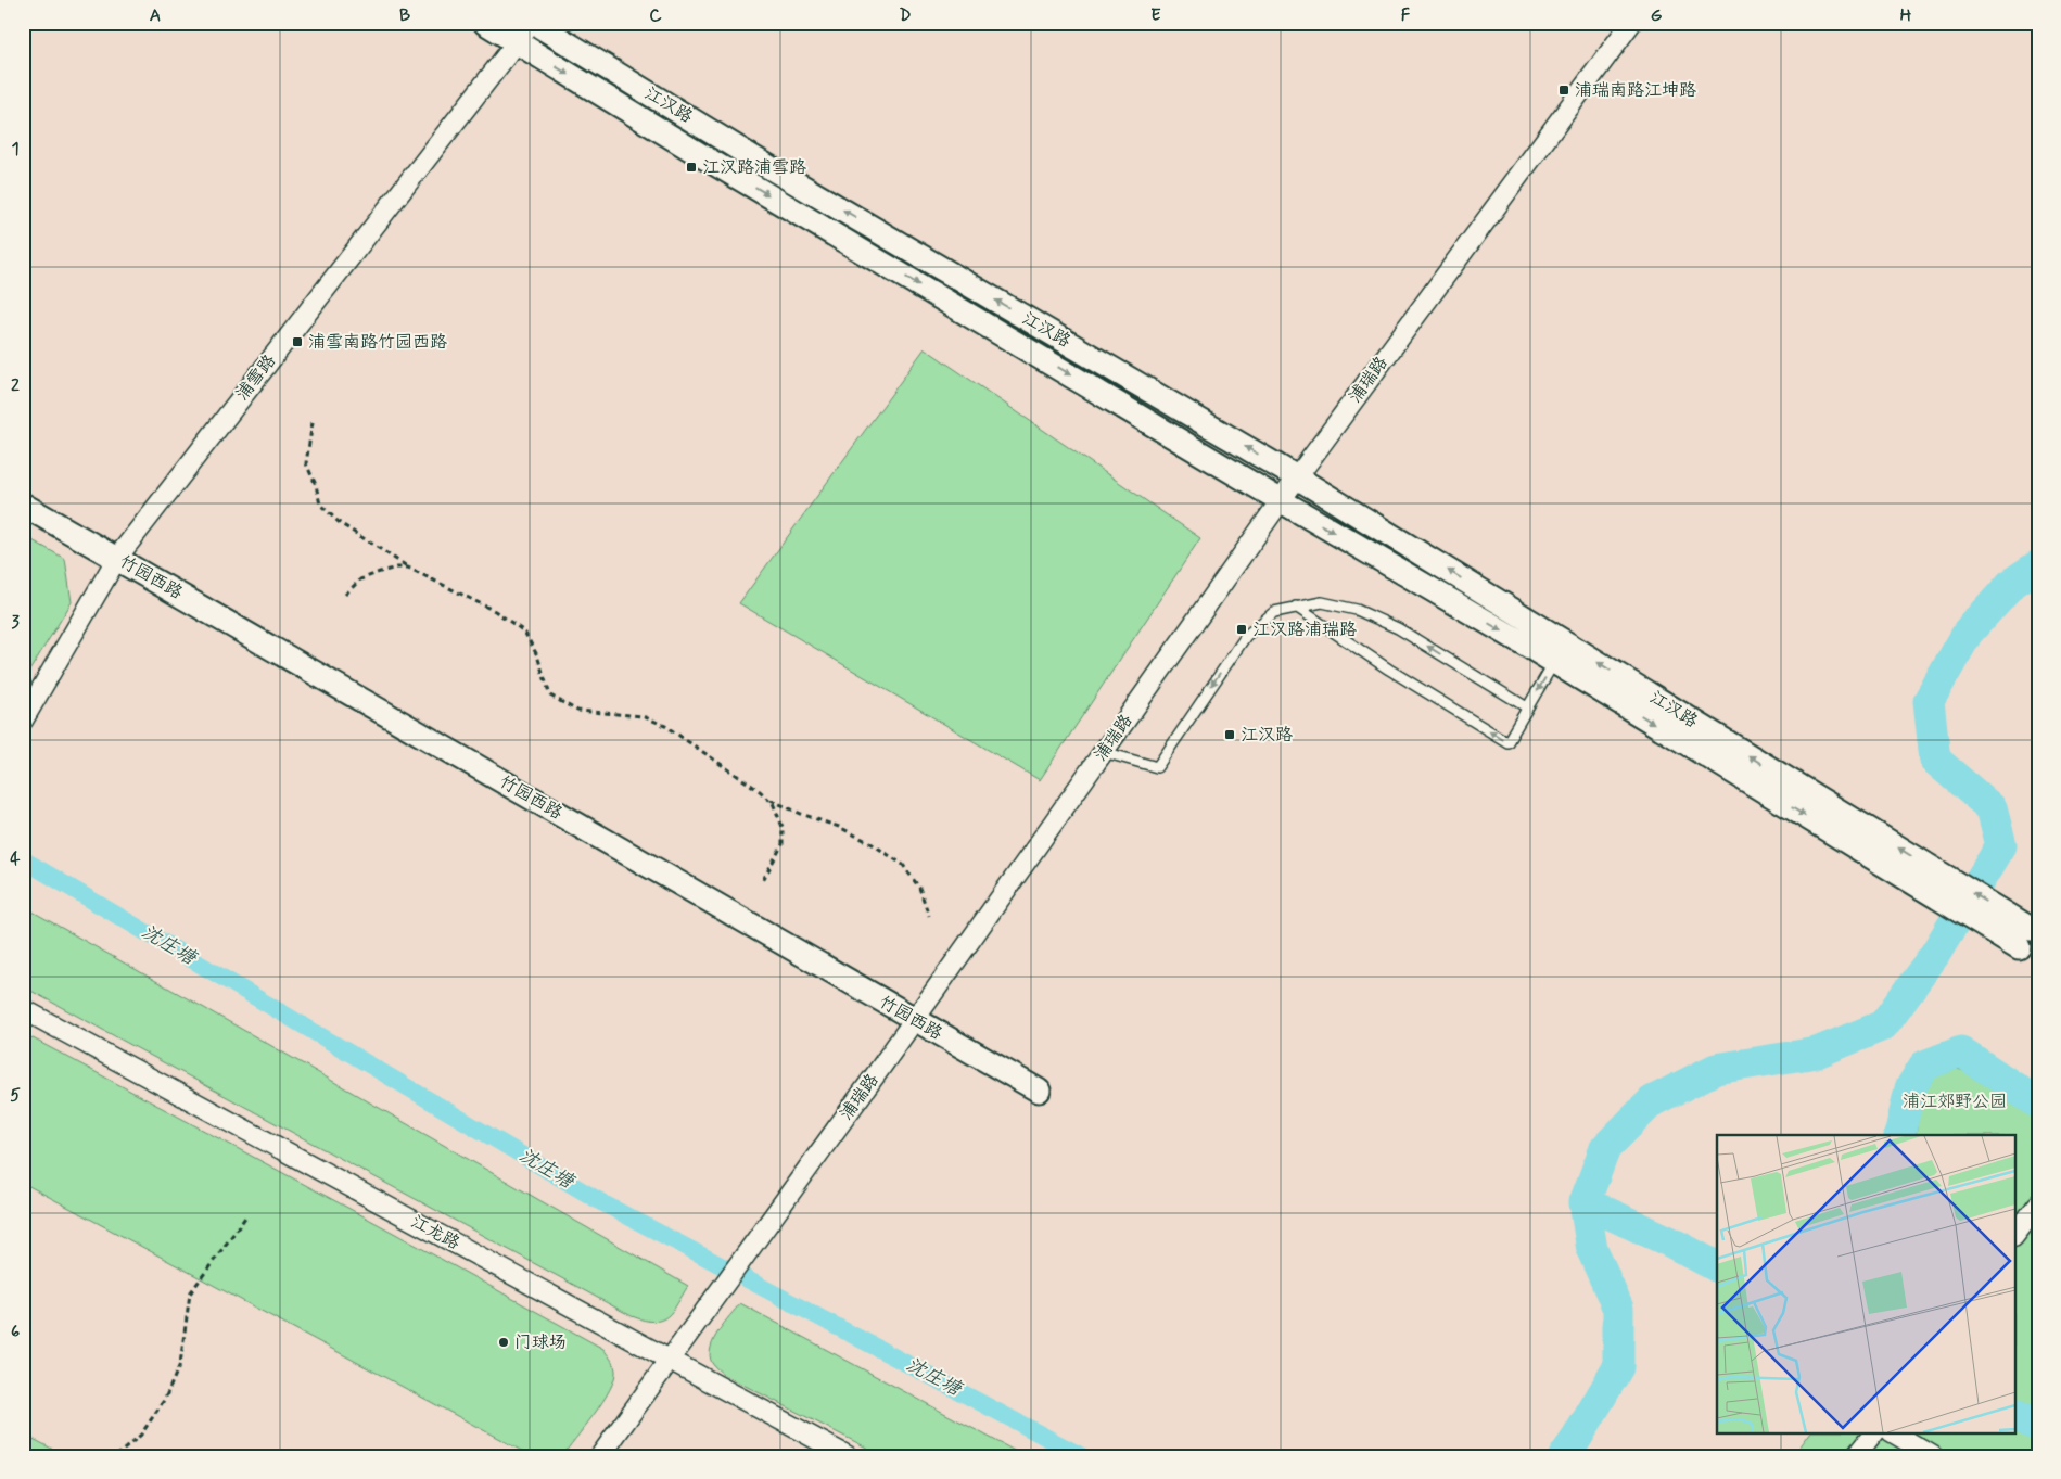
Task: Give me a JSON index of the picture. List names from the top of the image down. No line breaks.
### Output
{"streets":{"street":["江汉路","浦雪路","浦瑞路","竹园西路","江龙路"]},"crossings":[["江汉路","浦雪路"],["江汉路","浦瑞路"],["浦雪路","竹园西路"],["浦瑞路","竹园西路"],["浦瑞路","江龙路"]],"water":["沈庄塘"],"parks":["浦江郊野公园"],"places":{"transit":["浦瑞南路江坤路","江汉路浦雪路","浦雪南路竹园西路","江汉路浦瑞路","江汉路"],"other":["门球场"]},"grid":{"columns":["A","B","C","D","E","F","G","H"],"rows":["1","2","3","4","5","6"]}}
